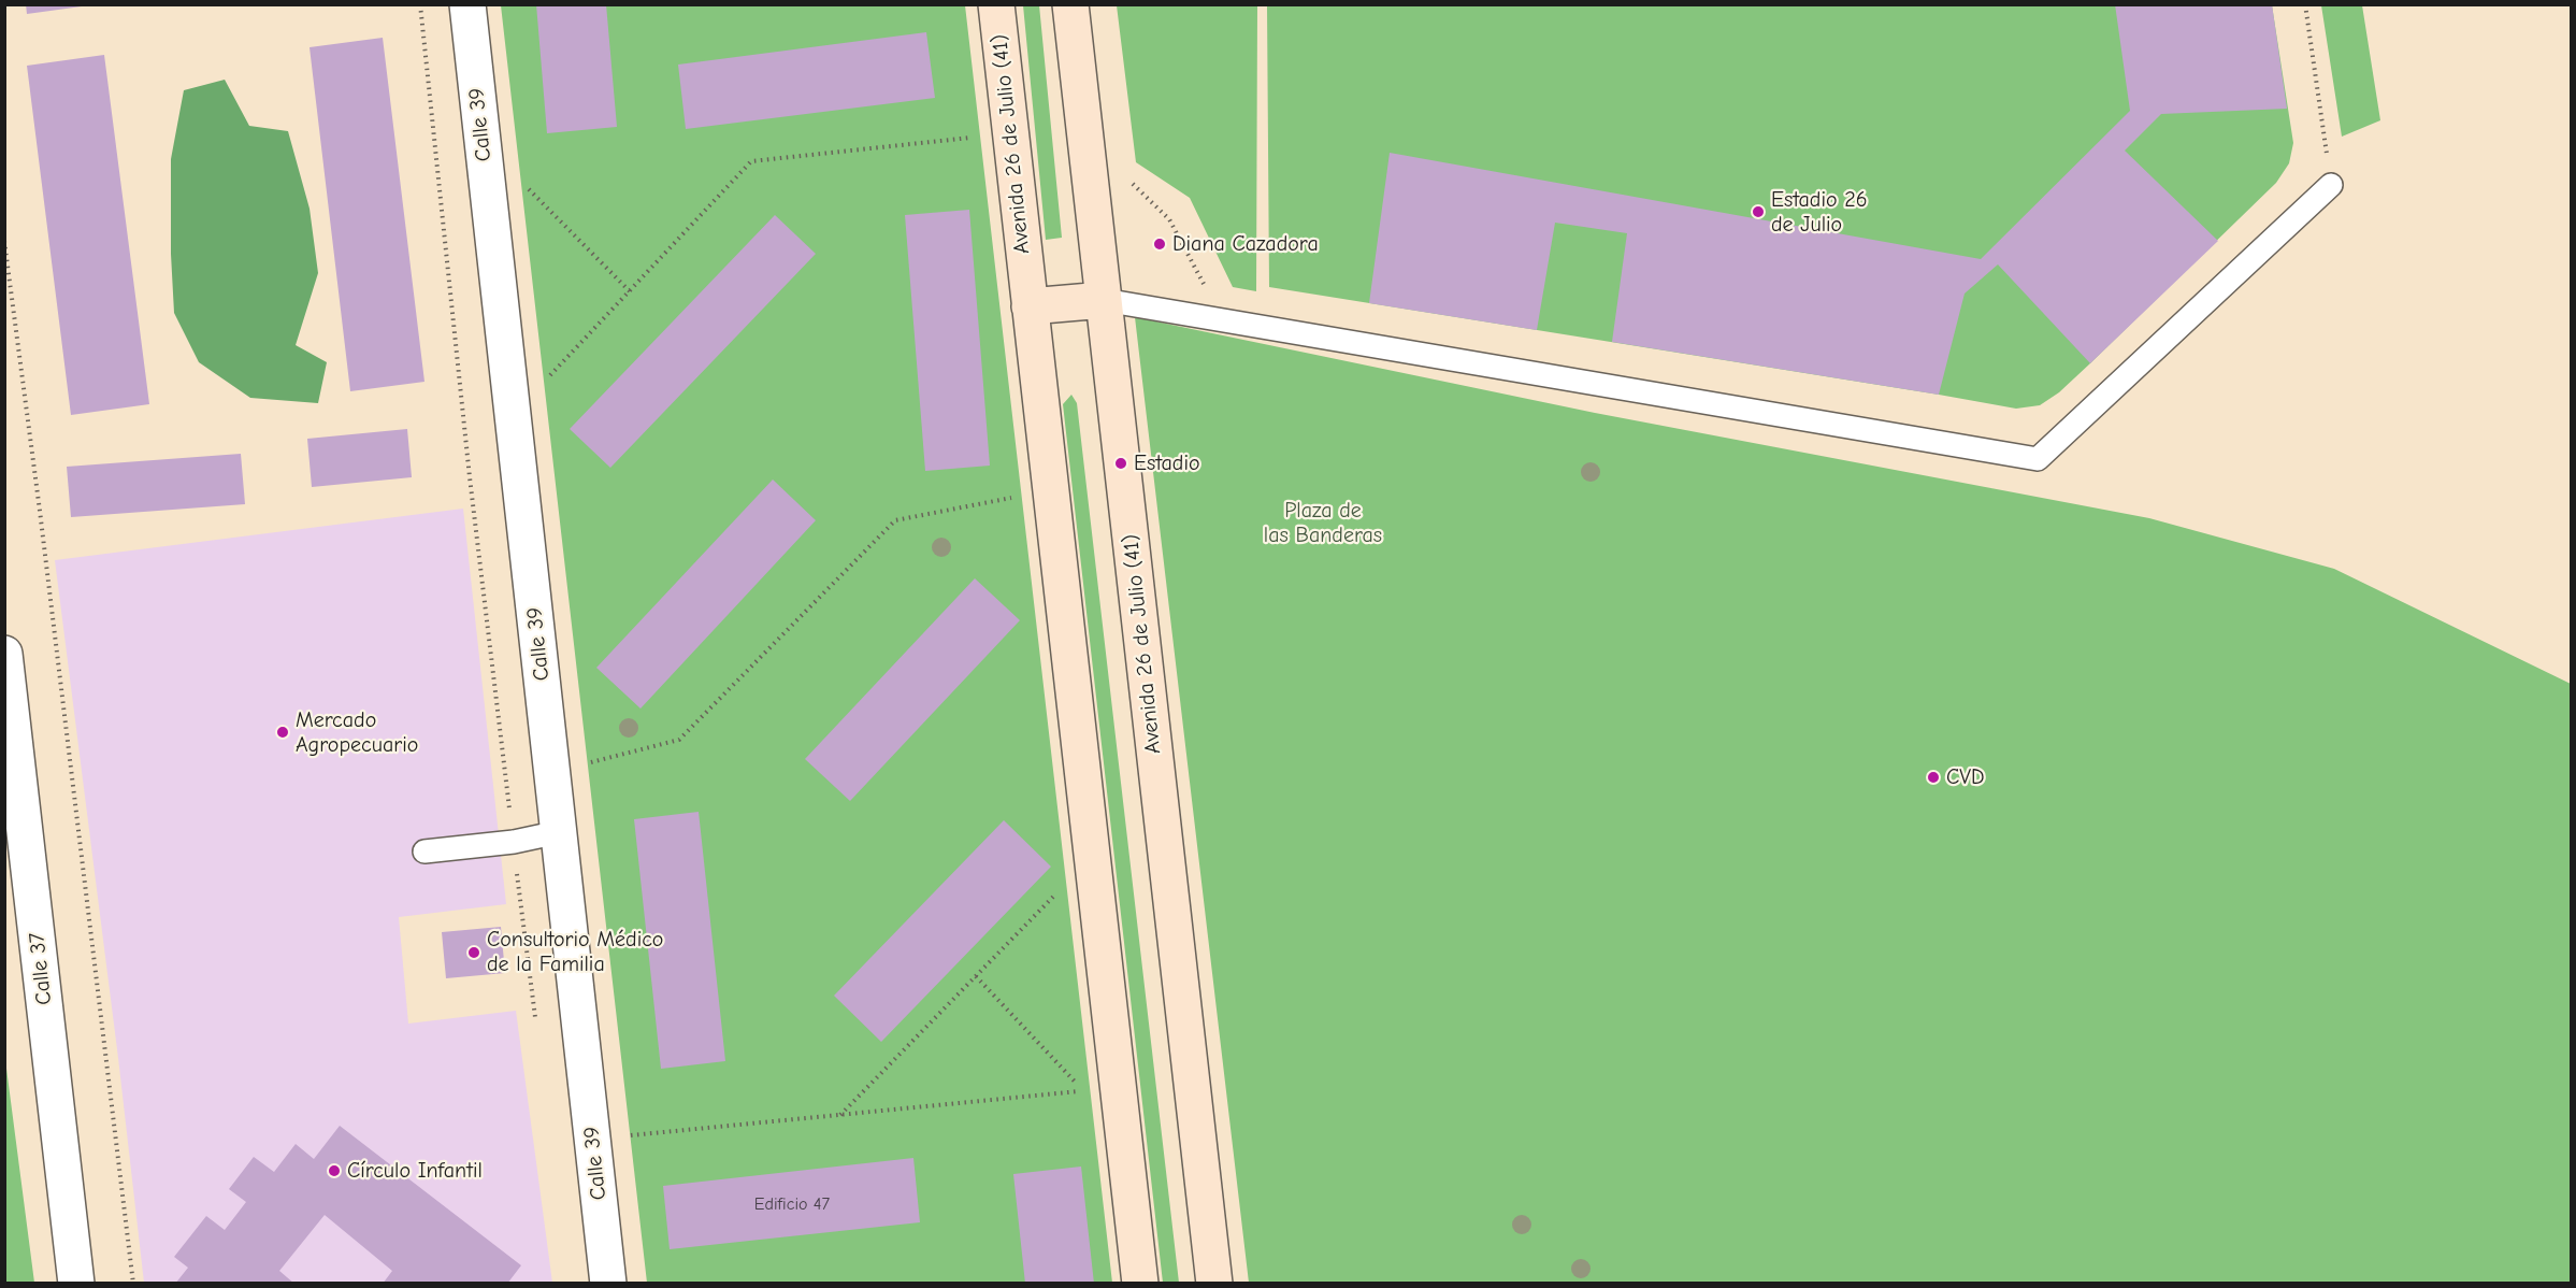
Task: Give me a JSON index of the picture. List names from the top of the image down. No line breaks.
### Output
{"streets":{"main road":["Avenida 26 de Julio (41)"],"street":["Calle 39","Calle 37"]},"parks":["Plaza de las Banderas"],"places":["Estadio 26 de Julio","Diana Cazadora","Estadio","Mercado Agropecuario","CVD","Consultorio Médico de la Familia","Círculo Infantil"],"house_numbers":["Edificio 47"]}
